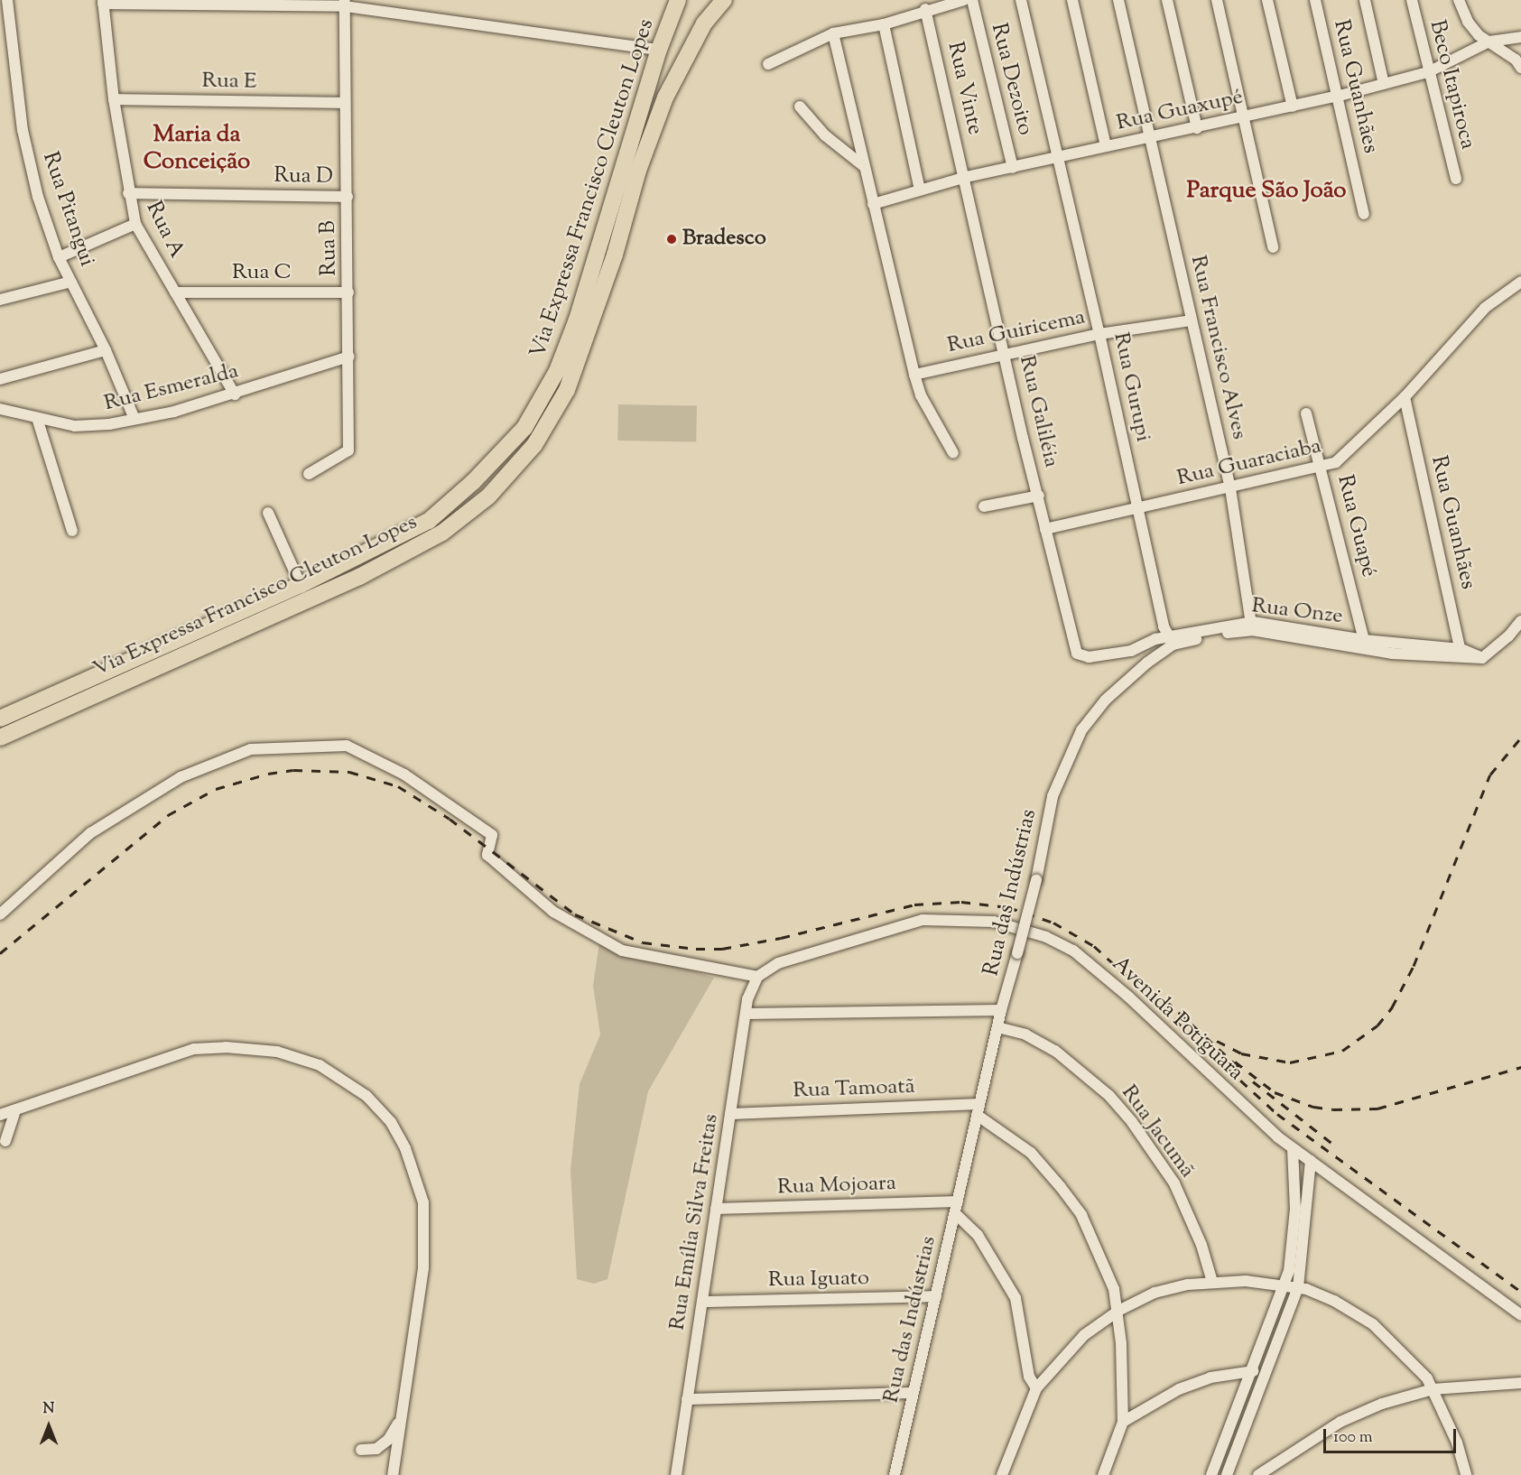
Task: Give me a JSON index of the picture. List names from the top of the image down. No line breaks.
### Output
{"streets":{"highway":["Via Expressa Francisco Cleuton Lopes"],"street":["Rua Dezoito","Rua E","Beco Itapiroca","Rua Guanhães","Rua Vinte","Rua Guaxupé","Rua D","Rua Pitangui","Rua A","Rua B","Rua C","Rua Guiricema","Rua Francisco Alves","Rua Gurupi","Rua Esmeralda","Rua Galiléia","Rua Guaraciaba","Rua Guapé","Rua das Indústrias","Avenida Potiguara","Rua Tamoatã","Rua Jacumã","Rua Mojoara","Rua Emília Silva Freitas","Rua Iguato"]},"crossings":[["Rua Dezoito","Rua Guaxupé"],["Rua E","Rua A"],["Rua E","Rua B"],["Beco Itapiroca","Rua Guaxupé"],["Rua Guanhães","Rua Guaxupé"],["Rua Guanhães","Rua Guaraciaba"],["Rua Guanhães","Rua das Indústrias"],["Rua Vinte","Rua Guaxupé"],["Rua Vinte","Rua Galiléia"],["Rua Guaxupé","Rua Francisco Alves"],["Rua Guaxupé","Rua Gurupi"],["Rua Guaxupé","Rua Galiléia"],["Rua D","Rua A"],["Rua D","Rua B"],["Rua Pitangui","Rua Esmeralda"],["Rua A","Rua C"],["Rua A","Rua Esmeralda"],["Rua B","Rua C"],["Rua B","Rua Esmeralda"],["Rua Guiricema","Rua Francisco Alves"],["Rua Guiricema","Rua Gurupi"],["Rua Guiricema","Rua Galiléia"],["Rua Francisco Alves","Rua Guaraciaba"],["Rua Francisco Alves","Rua das Indústrias"],["Rua Gurupi","Rua Guaraciaba"],["Rua Gurupi","Rua das Indústrias"],["Rua Galiléia","Rua Guaraciaba"],["Rua Guaraciaba","Rua Guapé"],["Rua Guapé","Rua das Indústrias"],["Rua das Indústrias","Rua Tamoatã"],["Rua das Indústrias","Rua Jacumã"],["Rua das Indústrias","Rua Mojoara"],["Rua das Indústrias","Rua Iguato"],["Avenida Potiguara","Rua Emília Silva Freitas"],["Rua Tamoatã","Rua Emília Silva Freitas"],["Rua Mojoara","Rua Emília Silva Freitas"],["Rua Emília Silva Freitas","Rua Iguato"]],"districts":["Maria da Conceição","Parque São João"],"places":["Bradesco"],"scale_bar":"100 m","north":"top"}
